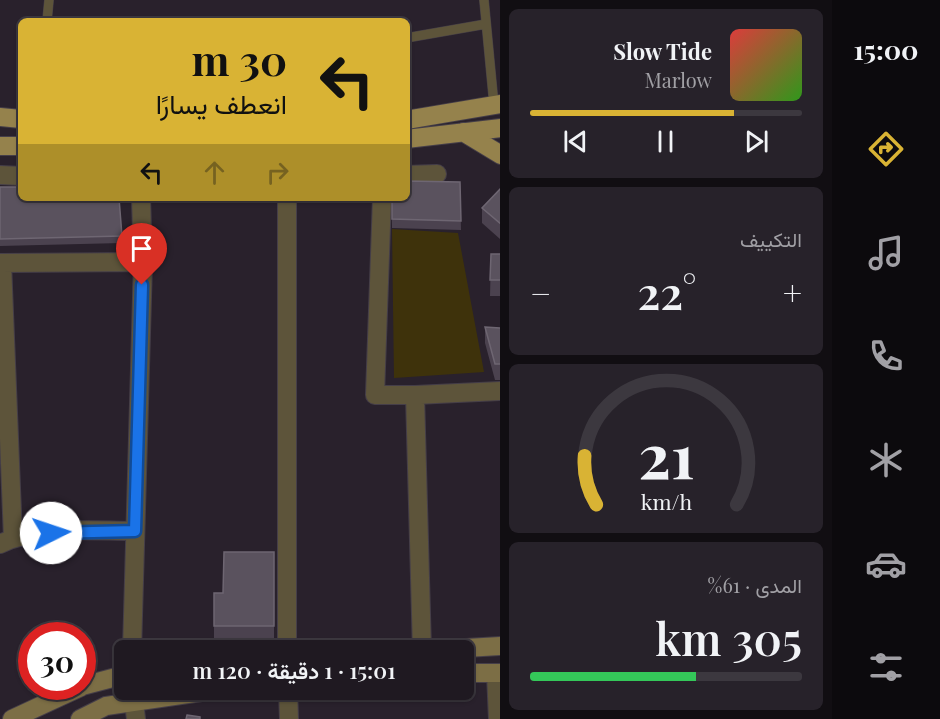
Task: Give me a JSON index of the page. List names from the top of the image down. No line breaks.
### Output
{"page":{"tabs":"15:00","turn":["30 m","انعطف يسارًا"],"song":["Slow Tide","Marlow"],"tile":["التكييف",["المدى · 61%","305 km"]],"heat":["−","22°","+"],"limit":"30","trip":"15:01 · 1 دقيقة · 120 m","gauge":["21","km/h"]}}
